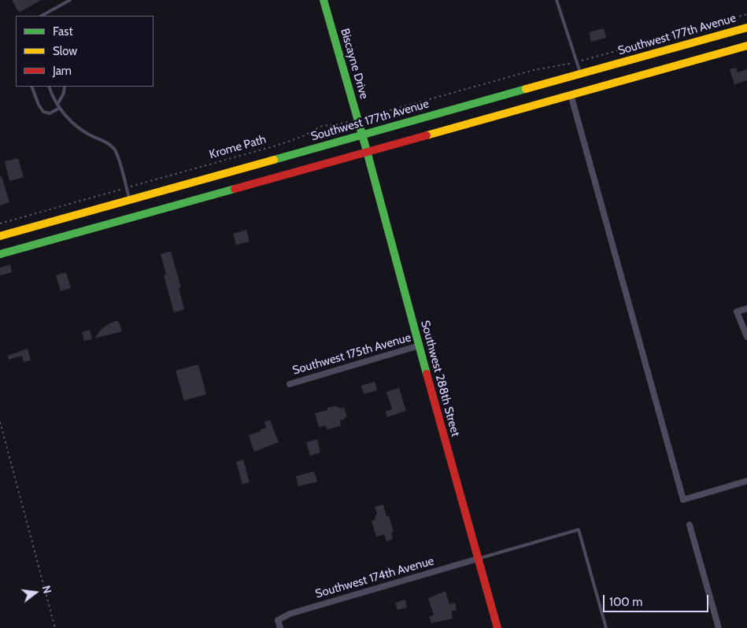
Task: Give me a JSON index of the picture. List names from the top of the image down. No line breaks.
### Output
{"streets":{"main road":["Southwest 177th Avenue","Biscayne Drive","Southwest 288th Street"],"street":["Southwest 175th Avenue","Southwest 174th Avenue"],"path":["Krome Path"]},"crossings":[["Southwest 177th Avenue","Biscayne Drive"],["Southwest 177th Avenue","Southwest 288th Street"],["Biscayne Drive","Southwest 288th Street"],["Southwest 175th Avenue","Southwest 288th Street"],["Southwest 288th Street","Southwest 174th Avenue"]],"legend":["Fast","Slow","Jam"],"scale_bar":"100 m","north":"right"}
